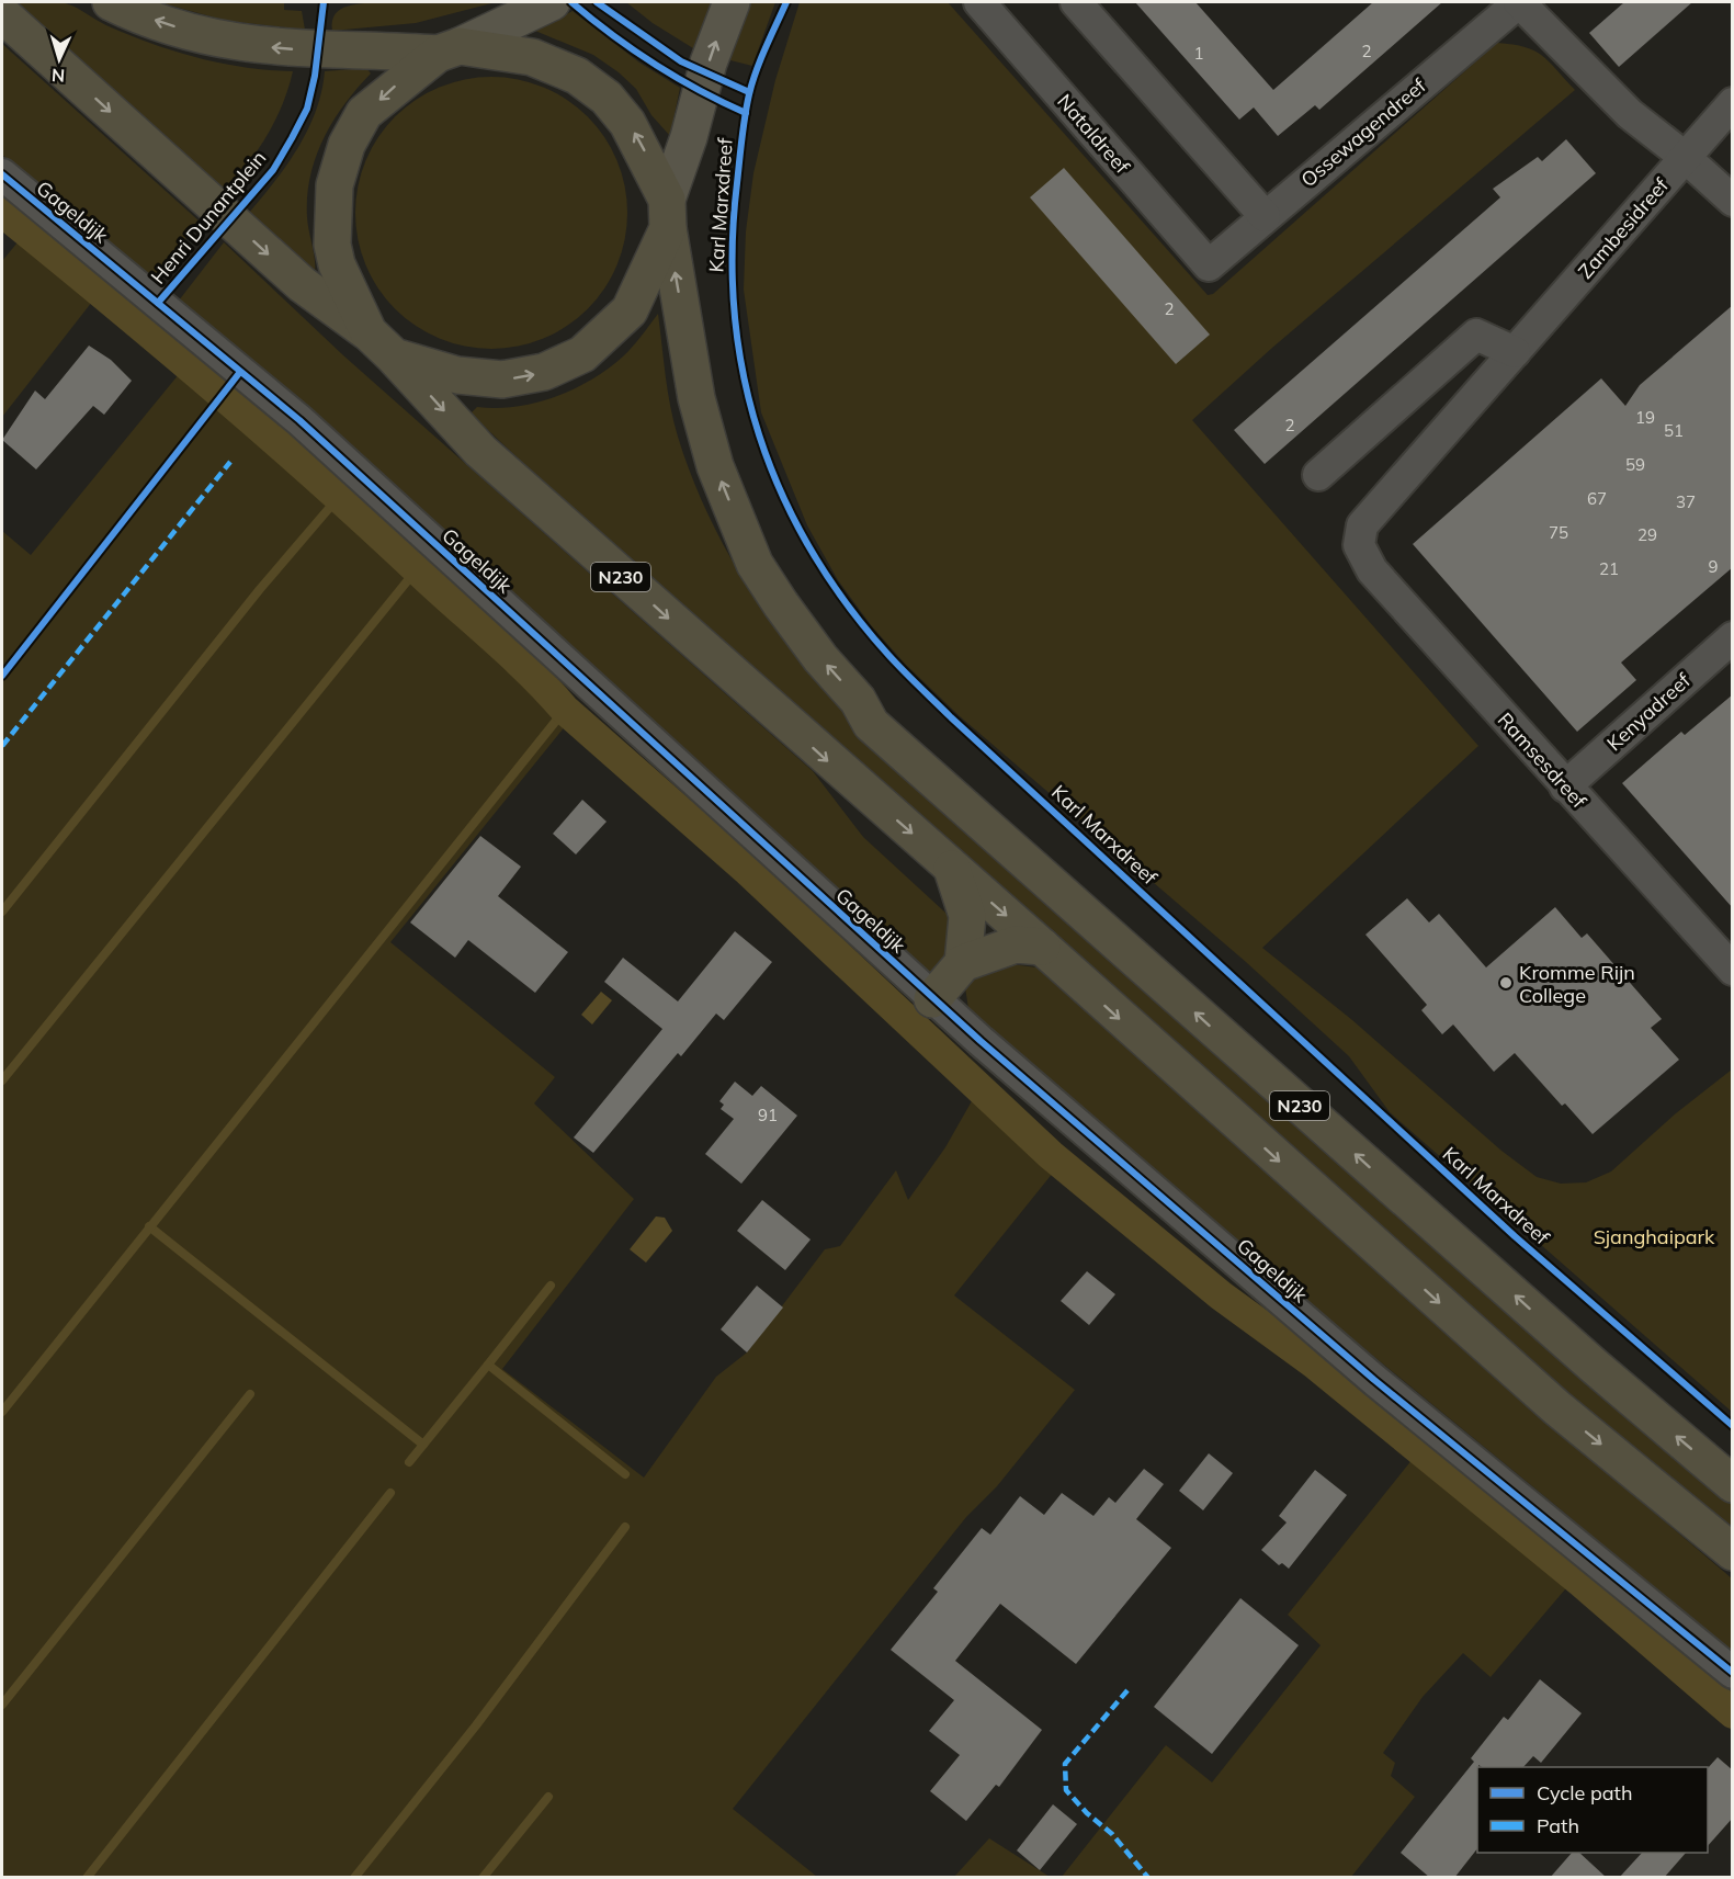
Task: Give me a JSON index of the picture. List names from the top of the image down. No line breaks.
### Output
{"streets":{"highway":["Karl Marxdreef","N230"],"street":["Ossewagendreef","Nataldreef","Gageldijk","Zambesidreef","Kenyadreef","Ramsesdreef"],"cycle path":["Henri Dunantplein"]},"crossings":[["Ossewagendreef","Nataldreef"],["Ossewagendreef","Zambesidreef"],["Karl Marxdreef","N230"],["Zambesidreef","Ramsesdreef"],["Kenyadreef","Ramsesdreef"]],"parks":["Sjanghaipark"],"places":["Kromme Rijn College"],"house_numbers":["2","1","2","19","2","51","59","67","37","75","29","9","21","91"],"legend":["Cycle path","Path"],"north":"bottom"}
